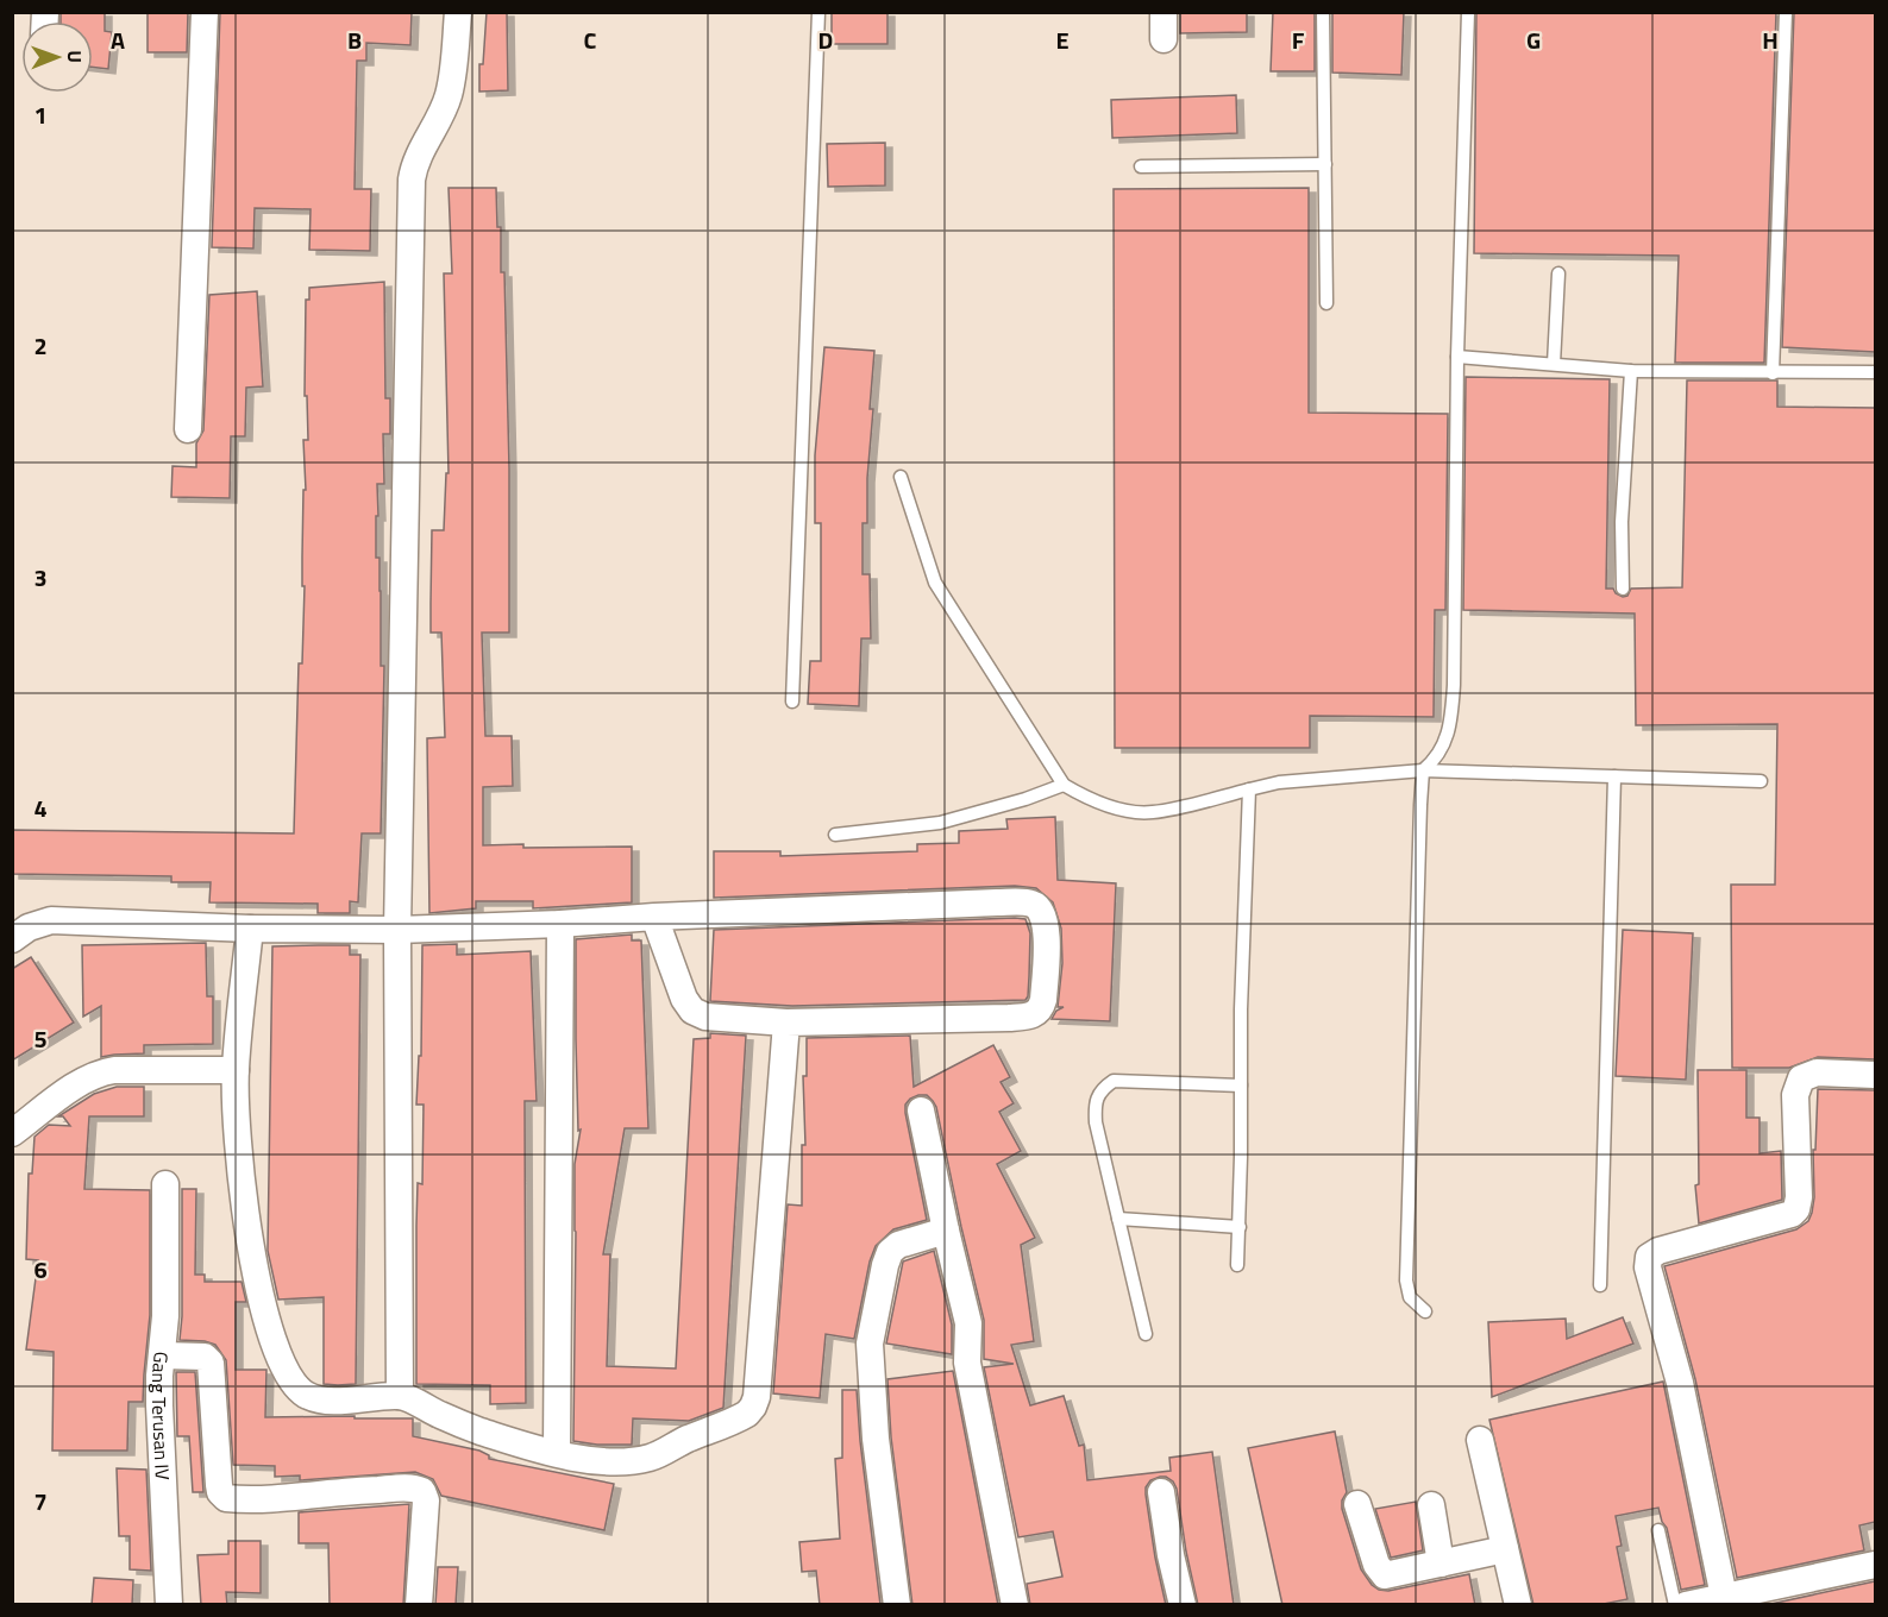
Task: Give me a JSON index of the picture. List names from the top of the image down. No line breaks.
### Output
{"streets":{"street":["Gang Terusan IV"]},"north":"right","grid":{"columns":["A","B","C","D","E","F","G","H"],"rows":["1","2","3","4","5","6","7"]}}
